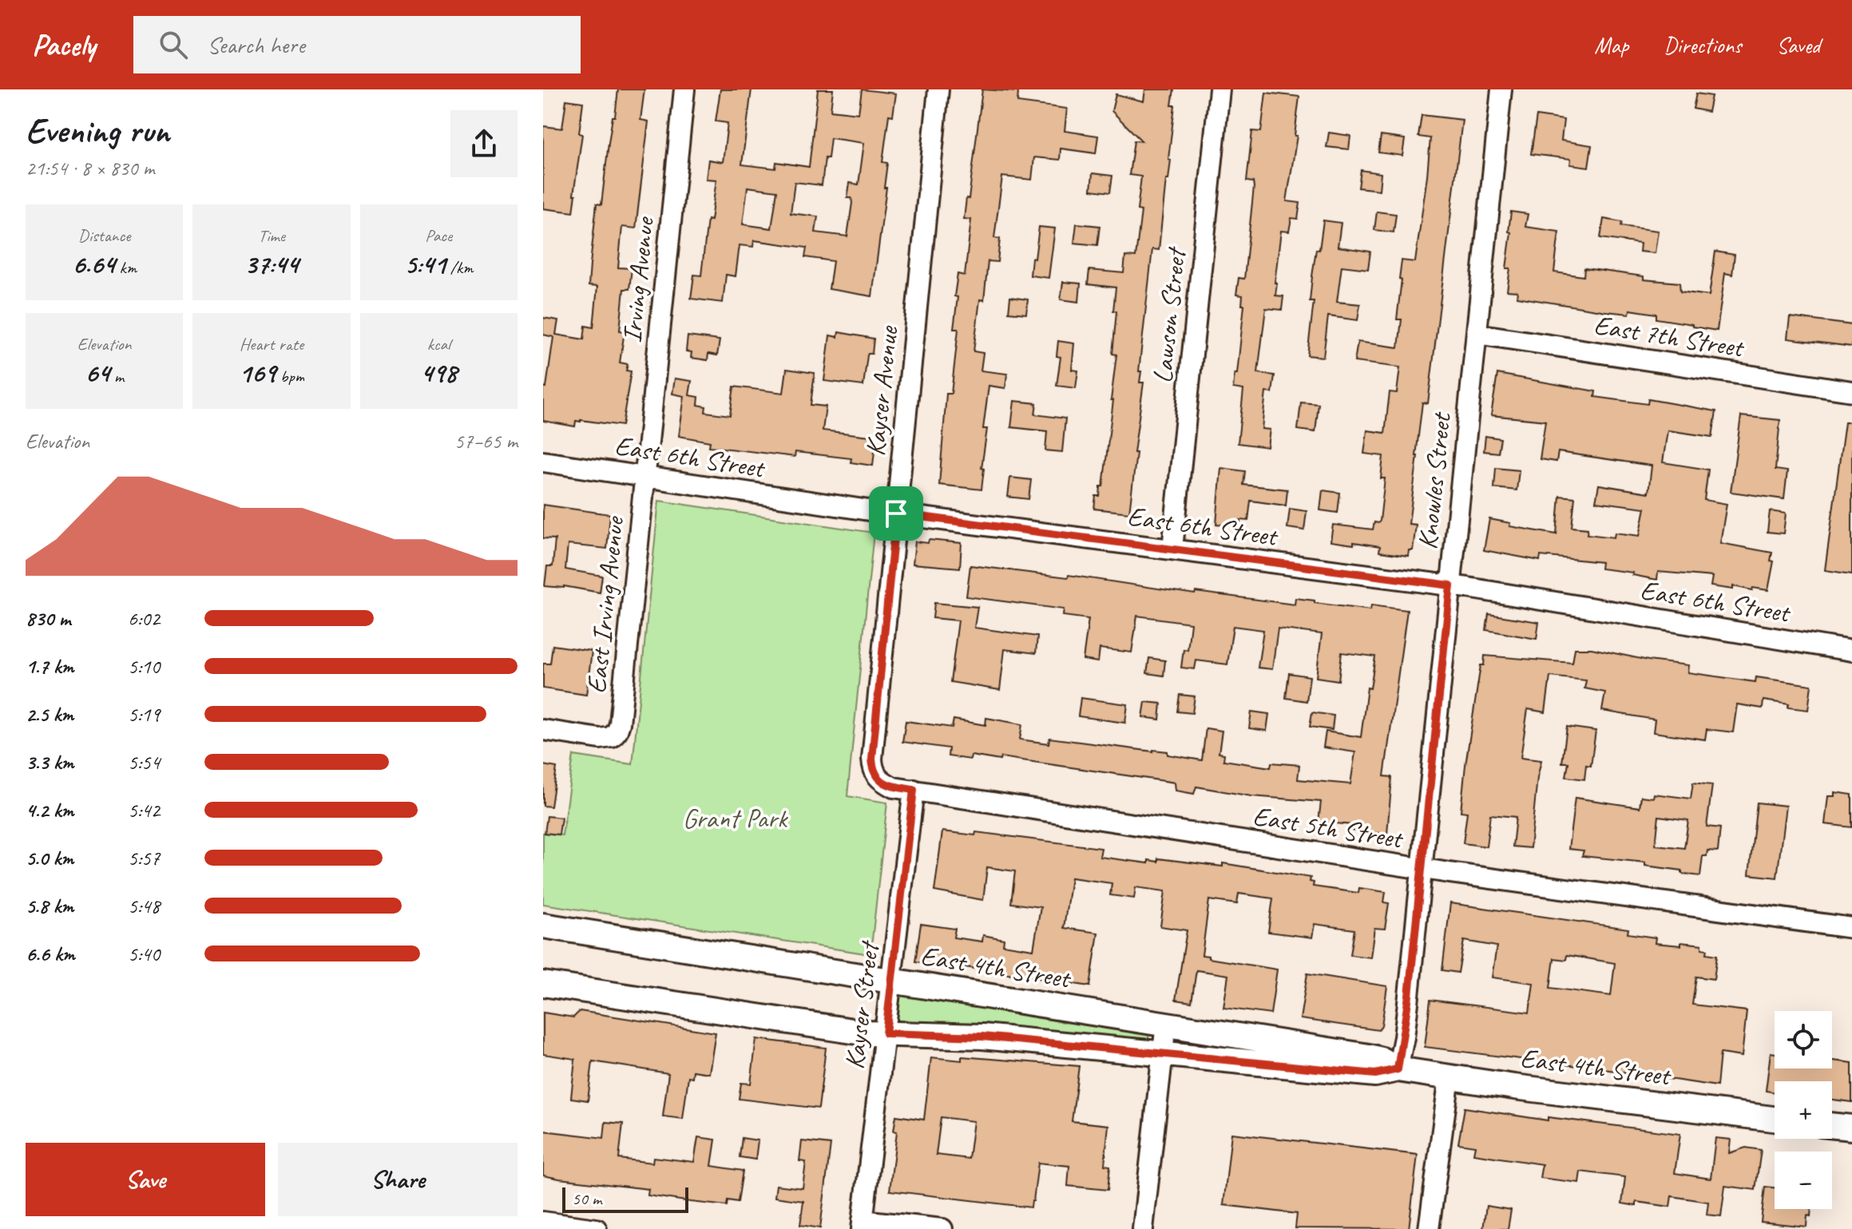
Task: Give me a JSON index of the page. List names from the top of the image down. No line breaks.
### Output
{"streets":{"street":["Irving Avenue","Lawson Street","East 7th Street","Kayser Avenue","East 6th Street","Knowles Street","East Irving Avenue","East 5th Street","East 4th Street","Kayser Street"]},"crossings":[["Irving Avenue","East 6th Street"],["Irving Avenue","East Irving Avenue"],["Lawson Street","East 6th Street"],["East 7th Street","Knowles Street"],["Kayser Avenue","East 6th Street"],["Kayser Avenue","East 5th Street"],["East 6th Street","Knowles Street"],["East 6th Street","East Irving Avenue"],["Knowles Street","East 5th Street"],["Knowles Street","East 4th Street"],["East 5th Street","Kayser Street"],["East 4th Street","Kayser Street"]],"parks":["Grant Park"],"scale_bar":"50 m","page":{"header":"Pacely","search":"Search here","nav":["Map","Directions","Saved"],"heading":["Evening run","21:54 · 8 × 830 m"],"stats":[["Distance","6.64 km"],["Time","37:44"],["Pace","5:41 /km"],["Elevation","64 m"],["Heart rate","169 bpm"],["kcal","498"]],"chart":["Elevation","57–65 m"],"list":[{"name":"830 m","note":"6:02"},{"name":"1.7 km","note":"5:10"},{"name":"2.5 km","note":"5:19"},{"name":"3.3 km","note":"5:54"},{"name":"4.2 km","note":"5:42"},{"name":"5.0 km","note":"5:57"},{"name":"5.8 km","note":"5:48"},{"name":"6.6 km","note":"5:40"}],"map_buttons":["+","−"],"buttons":["Save","Share"],"scale":"50 m"}}
